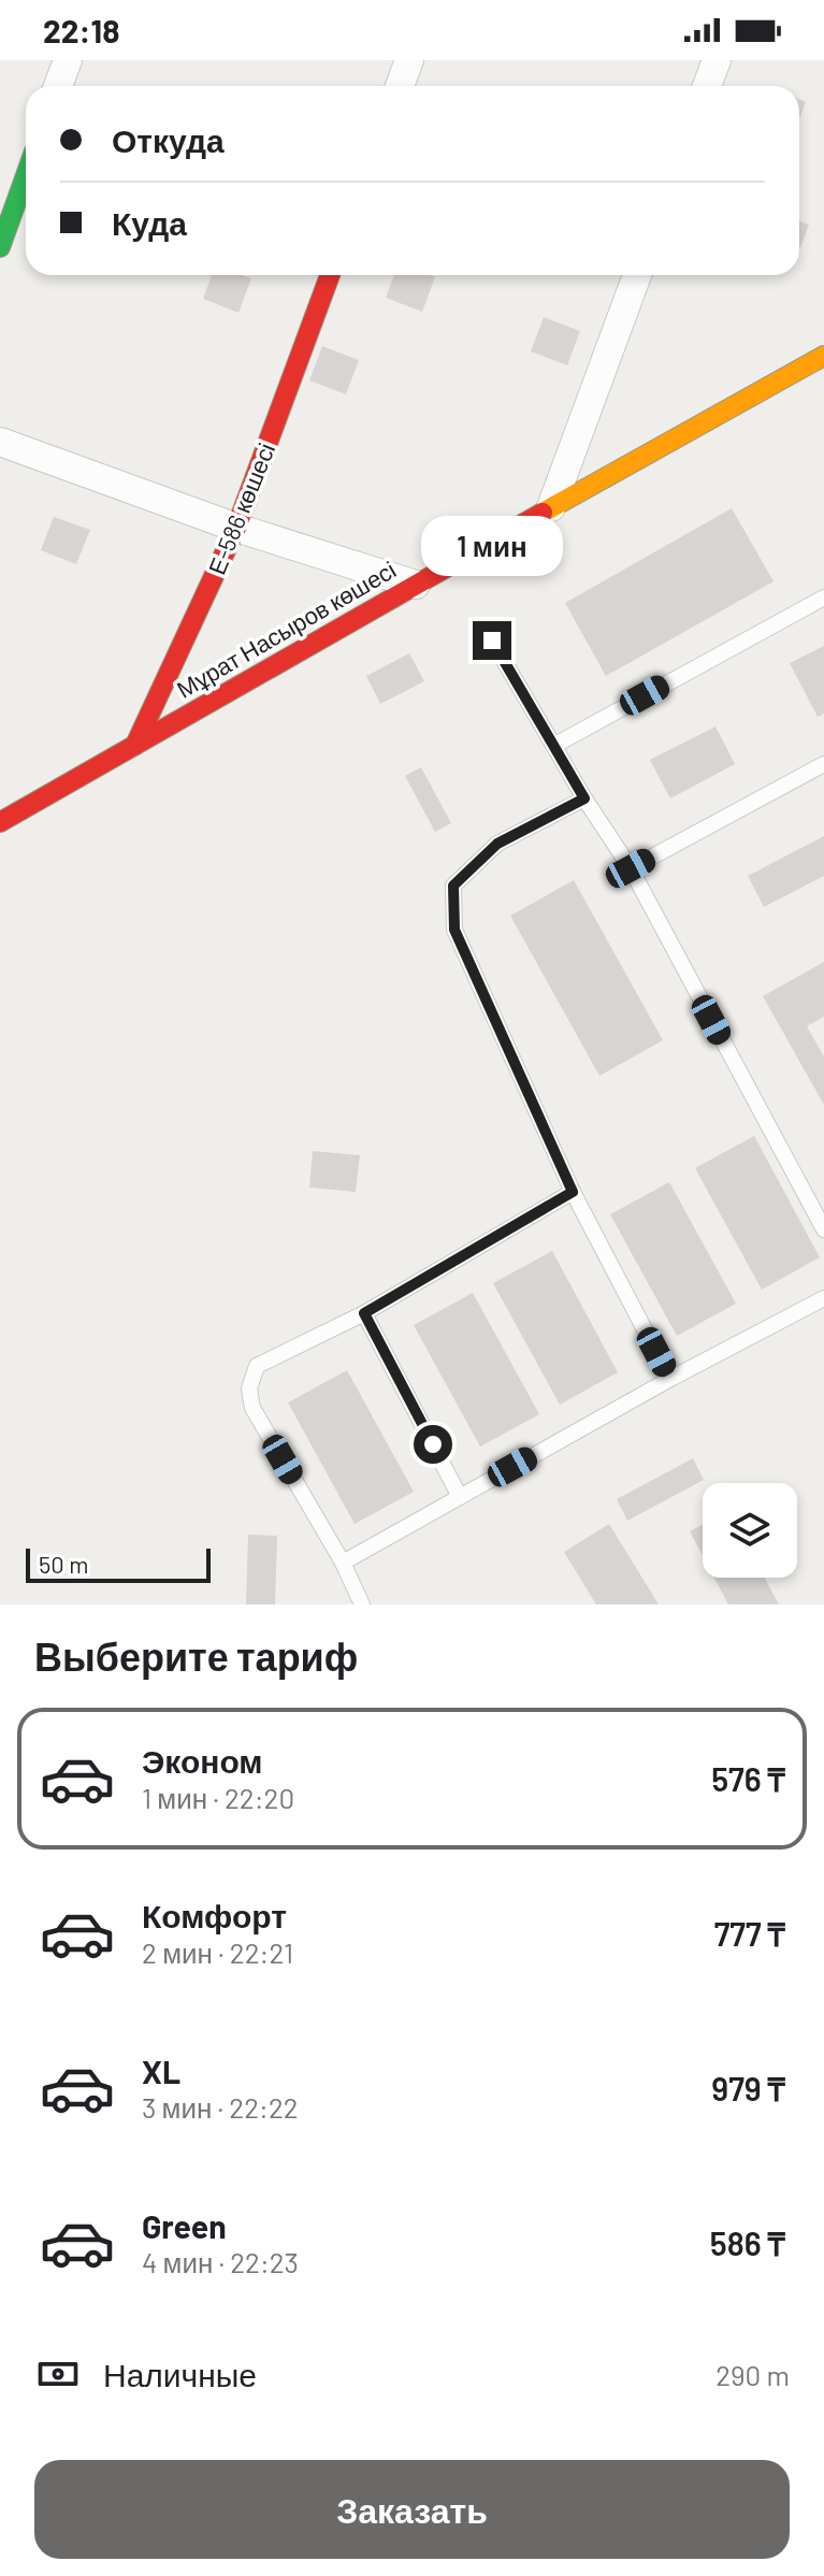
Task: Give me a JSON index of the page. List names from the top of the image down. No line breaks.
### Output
{"streets":{"street":["Е-586 көшесі","Мұрат Насыров көшесі"]},"crossings":[["Е-586 көшесі","Мұрат Насыров көшесі"]],"scale_bar":"50 m","page":{"status":"22:18","banner":["Откуда","Куда"],"bubble":"1 мин","scale":"50 m","heading":"Выберите тариф","list":[{"name":"Эконом","note":"1 мин · 22:20","value":"576 ₸"},{"name":"Комфорт","note":"2 мин · 22:21","value":"777 ₸"},{"name":"XL","note":"3 мин · 22:22","value":"979 ₸"},{"name":"Green","note":"4 мин · 22:23","value":"586 ₸"}],"pay":["Наличные","290 m"],"buttons":"Заказать"}}
